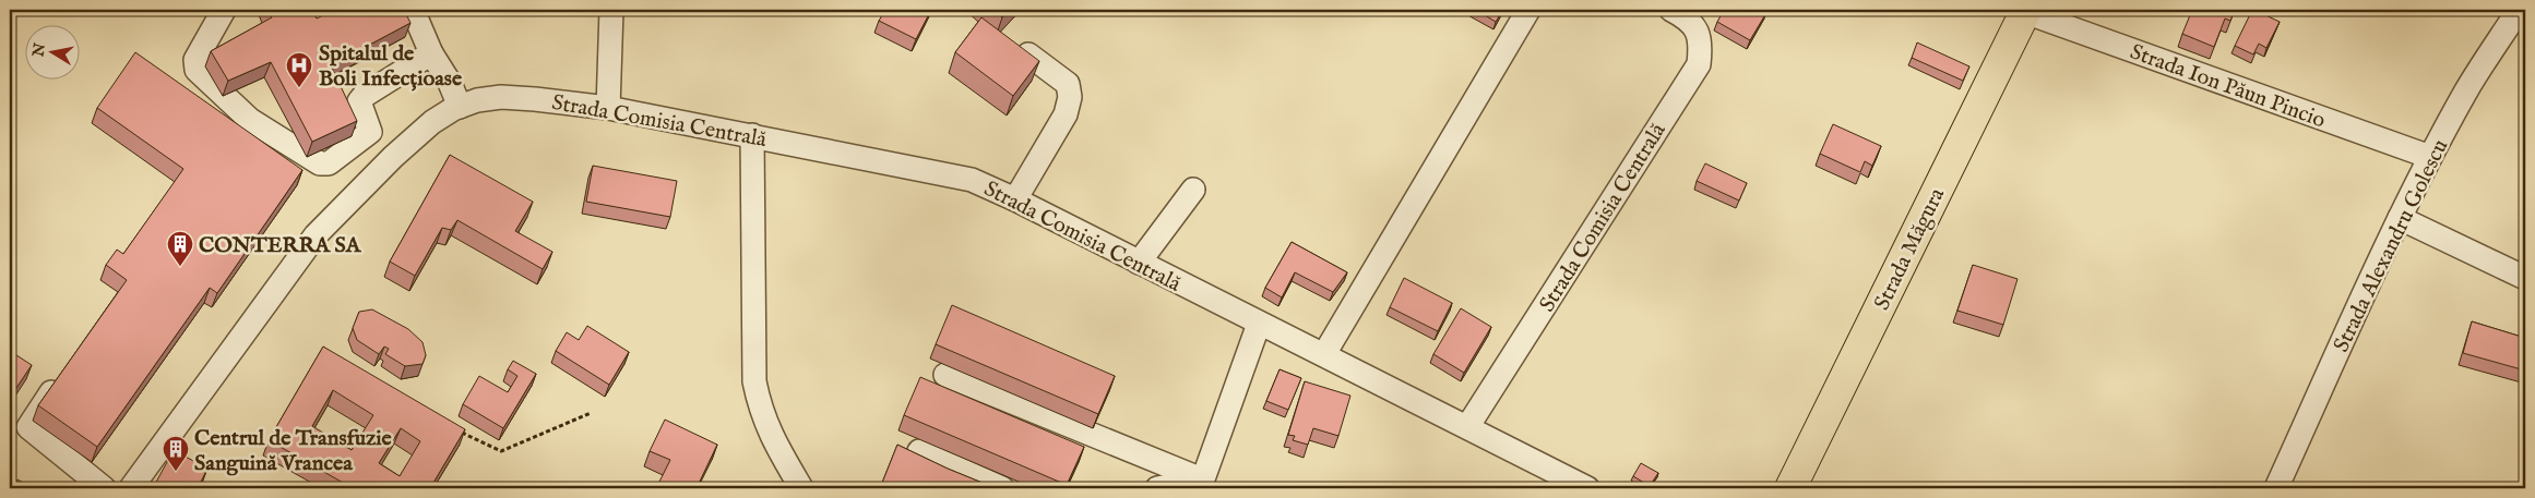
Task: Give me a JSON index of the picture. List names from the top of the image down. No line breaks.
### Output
{"streets":{"main road":["Strada Măgura"],"street":["Strada Ion Păun Pincio","Strada Comisia Centrală","Strada Alexandru Golescu"]},"crossings":[["Strada Ion Păun Pincio","Strada Alexandru Golescu"],["Strada Ion Păun Pincio","Strada Măgura"]],"places":{"hospital":["Spitalul de Boli Infecțioase"],"building":["CONTERRA SA","Centrul de Transfuzie Sanguină Vrancea"]},"north":"left"}
